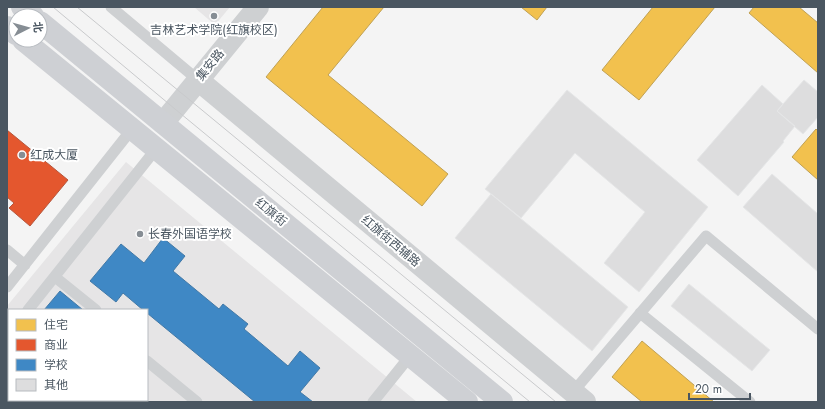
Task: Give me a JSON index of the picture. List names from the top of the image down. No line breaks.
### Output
{"streets":{"main road":["红旗街"],"street":["集安路","红旗街西辅路"]},"crossings":[["集安路","红旗街"],["集安路","红旗街西辅路"]],"places":["吉林艺术学院(红旗校区)","红成大厦","长春外国语学校"],"legend":["住宅","商业","学校","其他"],"scale_bar":"20 m","north":"right"}
